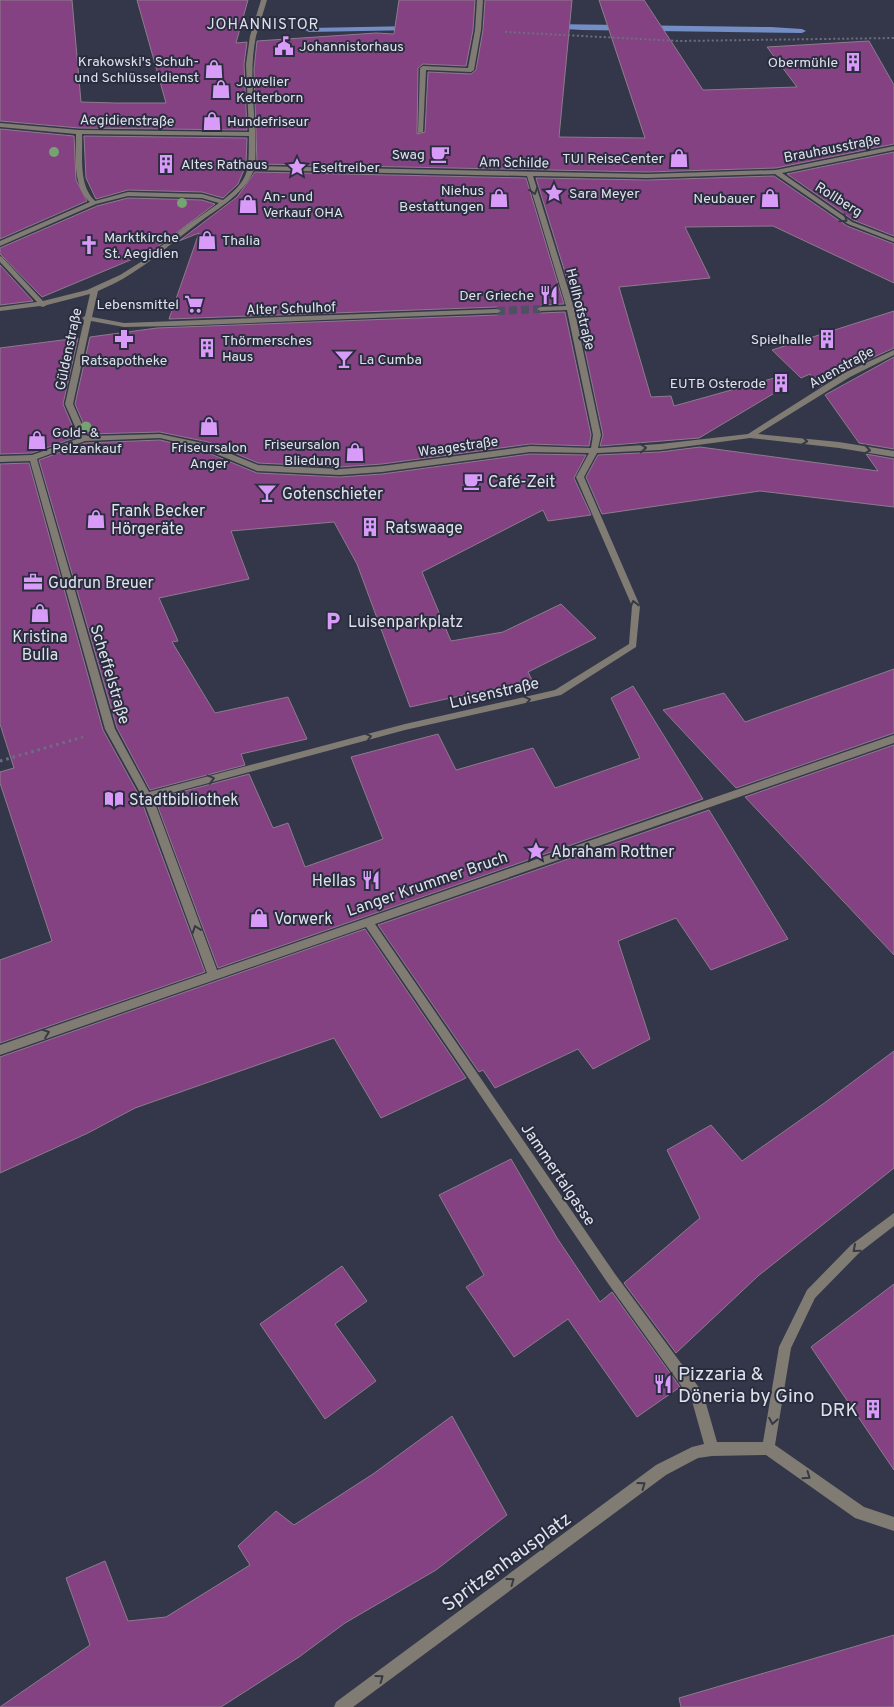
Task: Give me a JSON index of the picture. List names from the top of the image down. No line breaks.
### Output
{"streets":{"street":["Aegidienstraße","Brauhausstraße","Am Schilde","Rollberg","Alter Schulhof","Hellhofstraße","Güldenstraße","Auenstraße","Waagestraße","Scheffelstraße","Luisenstraße","Langer Krummer Bruch","Jammertalgasse","Spritzenhausplatz"]},"crossings":[["Brauhausstraße","Am Schilde"],["Brauhausstraße","Rollberg"],["Am Schilde","Rollberg"],["Am Schilde","Hellhofstraße"],["Alter Schulhof","Güldenstraße"],["Hellhofstraße","Waagestraße"],["Hellhofstraße","Luisenstraße"],["Güldenstraße","Waagestraße"],["Auenstraße","Waagestraße"],["Waagestraße","Scheffelstraße"],["Waagestraße","Luisenstraße"],["Scheffelstraße","Luisenstraße"],["Scheffelstraße","Langer Krummer Bruch"],["Langer Krummer Bruch","Jammertalgasse"],["Jammertalgasse","Spritzenhausplatz"]],"one_way":["Rollberg","Hellhofstraße","Spritzenhausplatz"],"districts":["JOHANNISTOR"],"places":{"public building":["Johannistorhaus"],"building":["Obermühle","Altes Rathaus","Spielhalle","Thörmersches Haus","EUTB Osterode","Ratswaage","DRK"],"shop":["Krakowski's Schuh- und Schlüsseldienst","Juwelier Kelterborn","Hundefriseur","TUI ReiseCenter","Niehus Bestattungen","Neubauer","An- und Verkauf OHA","Thalia","Friseursalon Anger","Gold- & Pelzankauf","Friseursalon Bliedung","Frank Becker Hörgeräte","Kristina Bulla","Vorwerk"],"cafe":["Swag","Café-Zeit"],"place":["Eseltreiber","Sara Meyer","Abraham Rottner"],"church":["Marktkirche St. Aegidien"],"restaurant":["Der Grieche","Hellas","Pizzaria & Döneria by Gino"],"supermarket":["Lebensmittel"],"pharmacy":["Ratsapotheke"],"bar":["La Cumba","Gotenschieter"],"office":["Gudrun Breuer"],"parking":["Luisenparkplatz"],"library":["Stadtbibliothek"]}}
